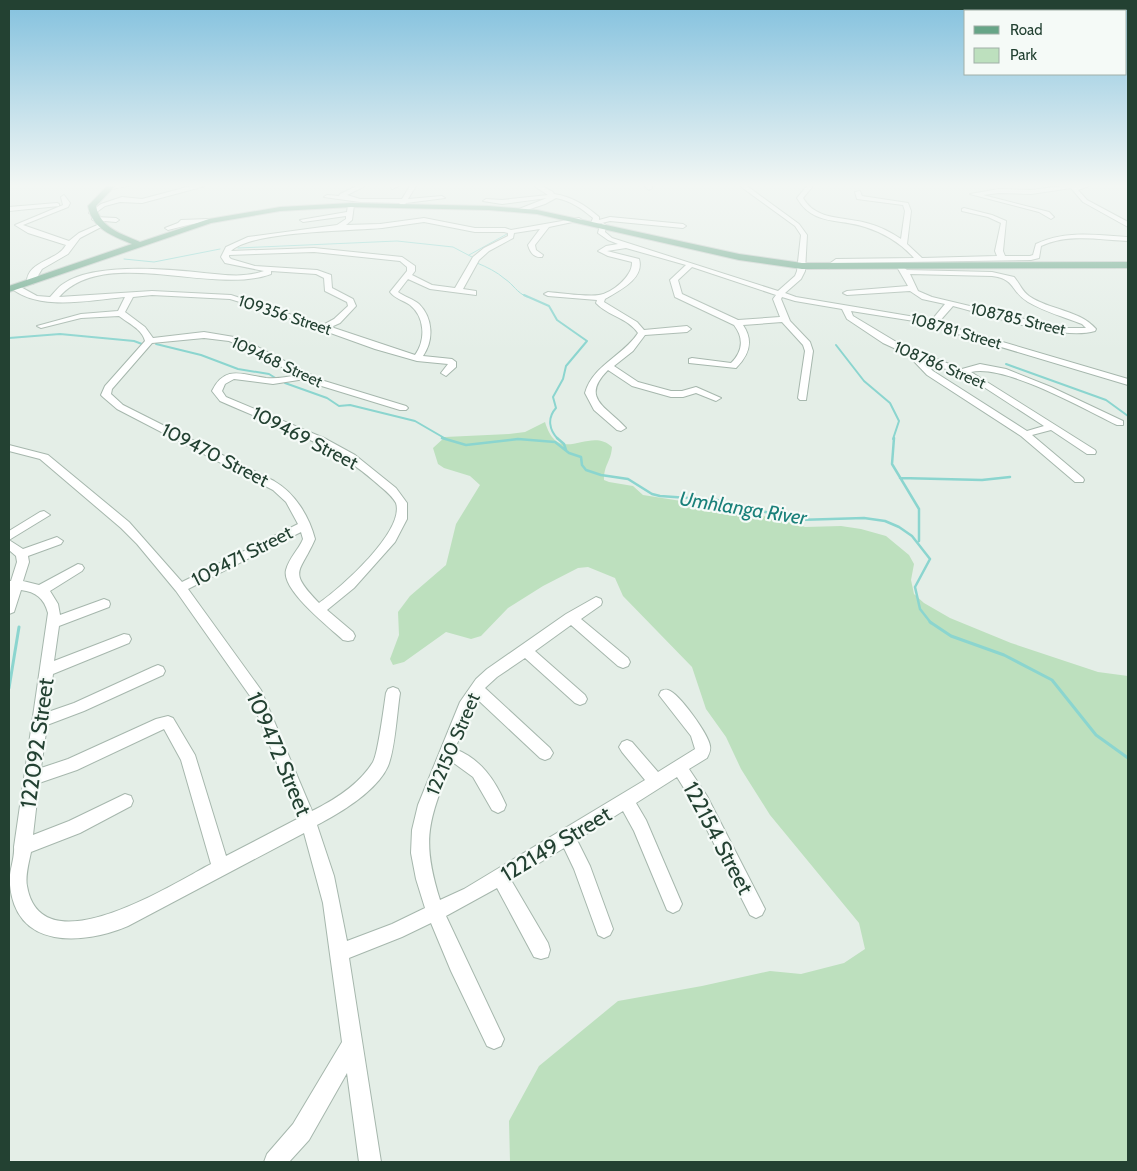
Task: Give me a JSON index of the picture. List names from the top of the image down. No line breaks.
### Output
{"streets":{"street":["109356 Street","108785 Street","108781 Street","109468 Street","108786 Street","109469 Street","109470 Street","109471 Street","122092 Street","122150 Street","109472 Street","122154 Street","122149 Street"]},"crossings":[["108785 Street","108781 Street"],["108781 Street","108786 Street"],["109468 Street","109469 Street"],["109468 Street","109470 Street"],["109470 Street","109471 Street"],["109471 Street","109472 Street"],["122092 Street","109472 Street"],["122150 Street","122149 Street"],["109472 Street","122149 Street"],["122154 Street","122149 Street"]],"water":["Umhlanga River"],"legend":["Road","Park"]}
